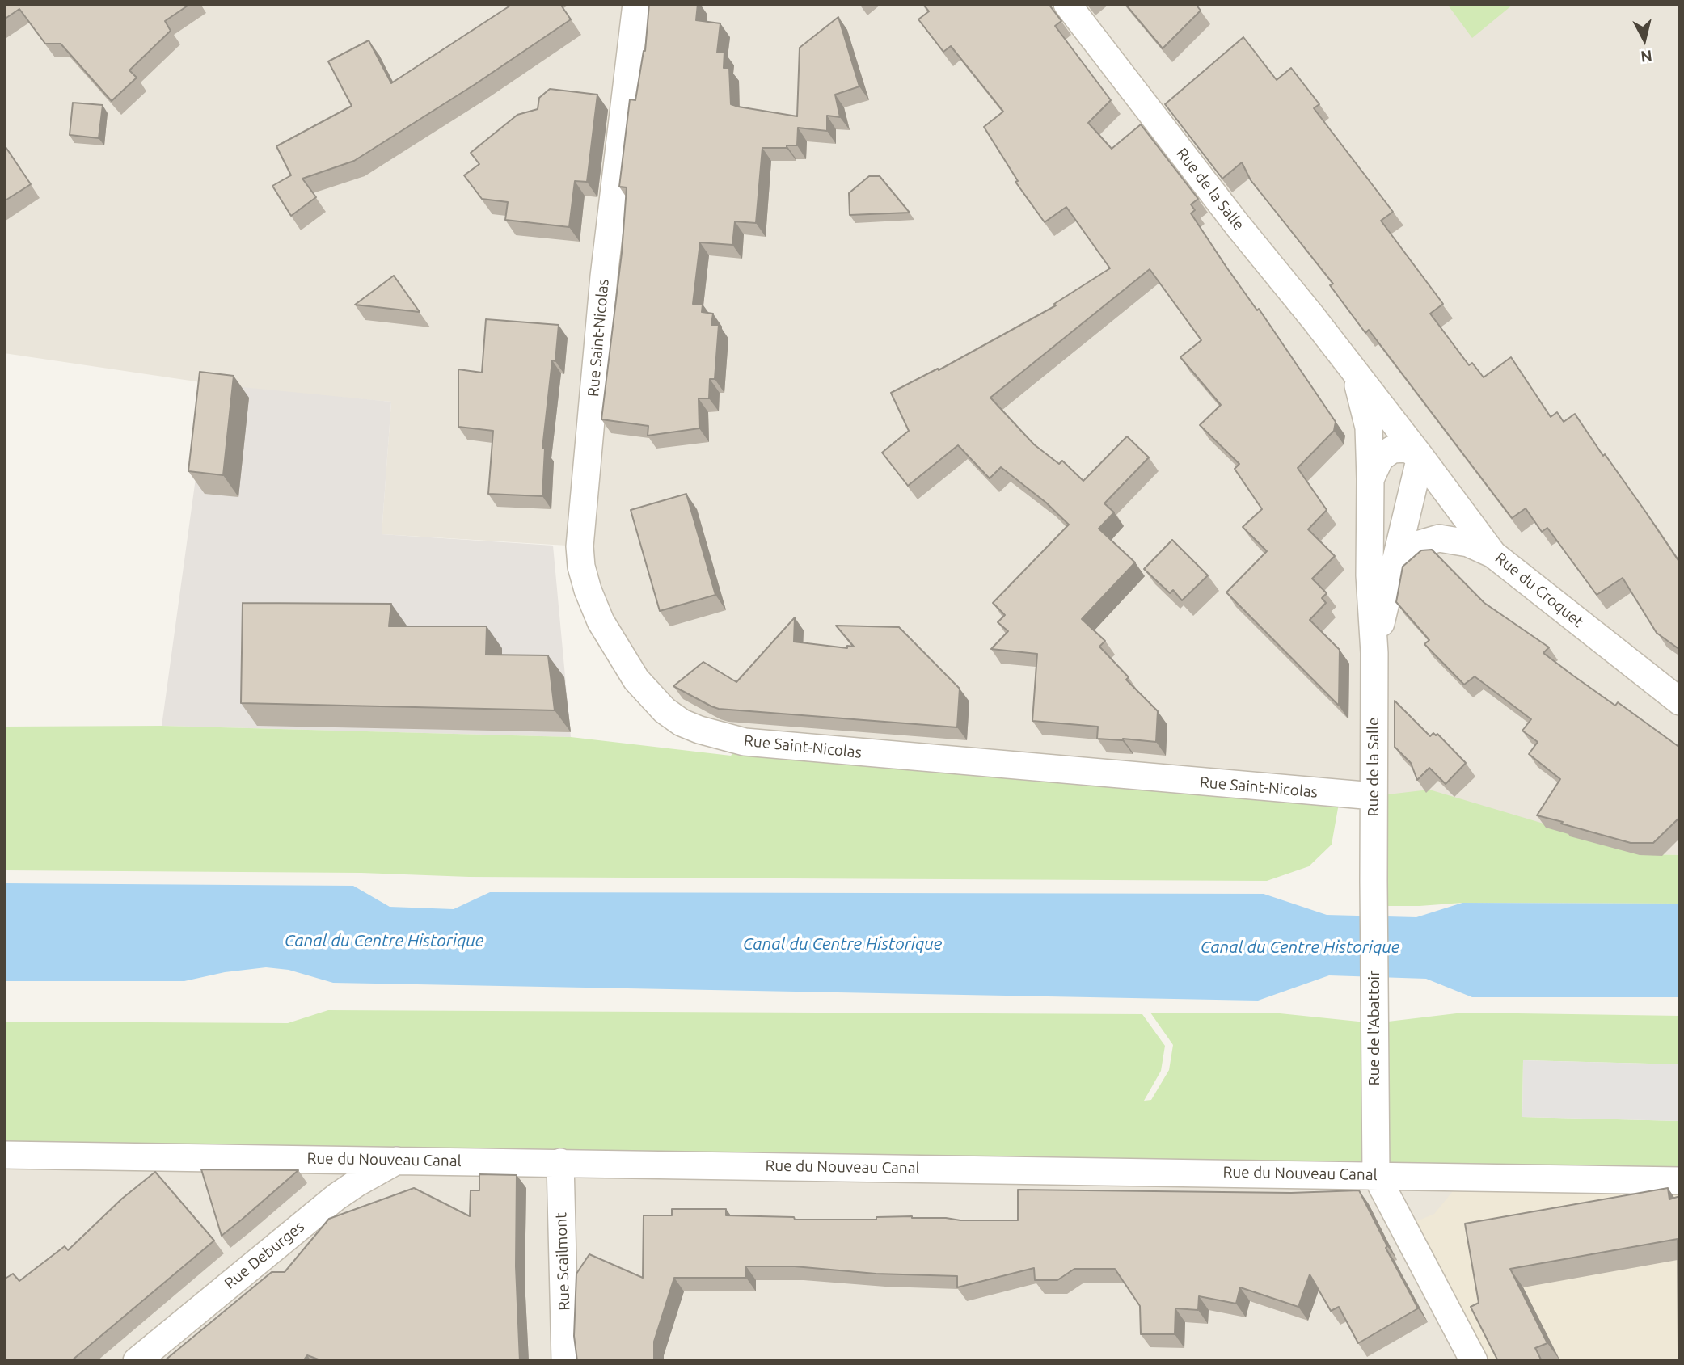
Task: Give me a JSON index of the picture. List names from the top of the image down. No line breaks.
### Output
{"streets":{"street":["Rue de la Salle","Rue Saint-Nicolas","Rue du Croquet","Rue de l'Abattoir","Rue du Nouveau Canal","Rue Deburges","Rue Scailmont"]},"crossings":[["Rue de la Salle","Rue Saint-Nicolas"],["Rue de la Salle","Rue du Croquet"],["Rue de la Salle","Rue de l'Abattoir"],["Rue de l'Abattoir","Rue du Nouveau Canal"],["Rue du Nouveau Canal","Rue Deburges"],["Rue du Nouveau Canal","Rue Scailmont"]],"water":["Canal du Centre Historique"],"north":"bottom"}
